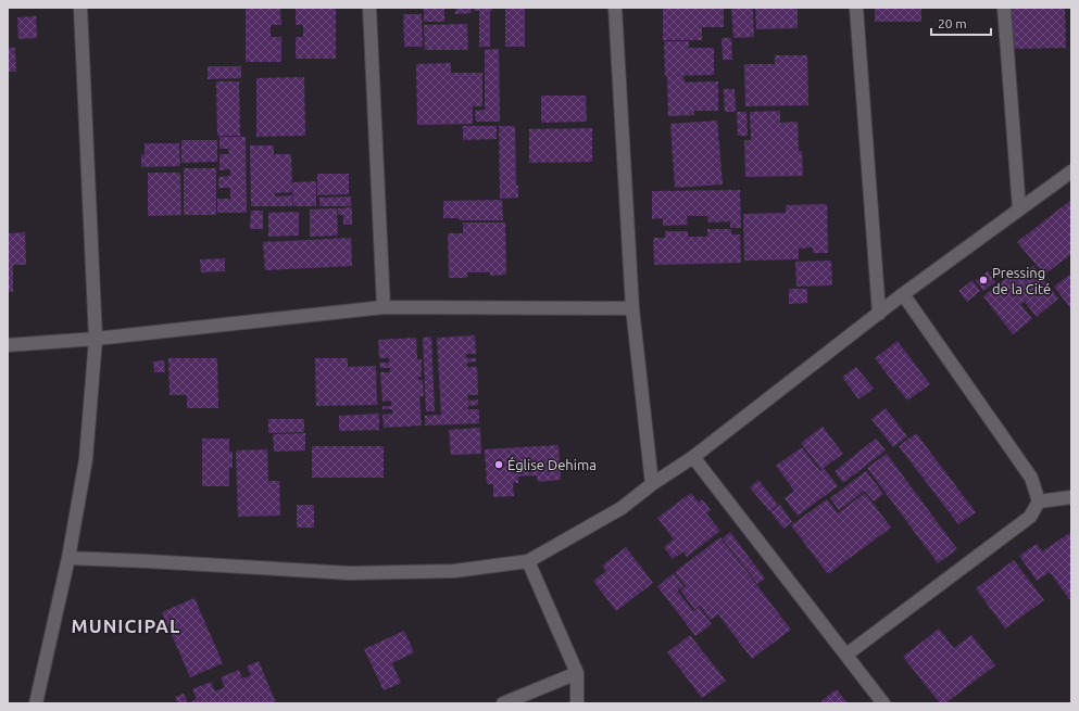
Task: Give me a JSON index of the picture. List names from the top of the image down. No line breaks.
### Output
{"districts":["MUNICIPAL"],"places":["Pressing de la Cité","Église Dehima"],"scale_bar":"20 m"}
